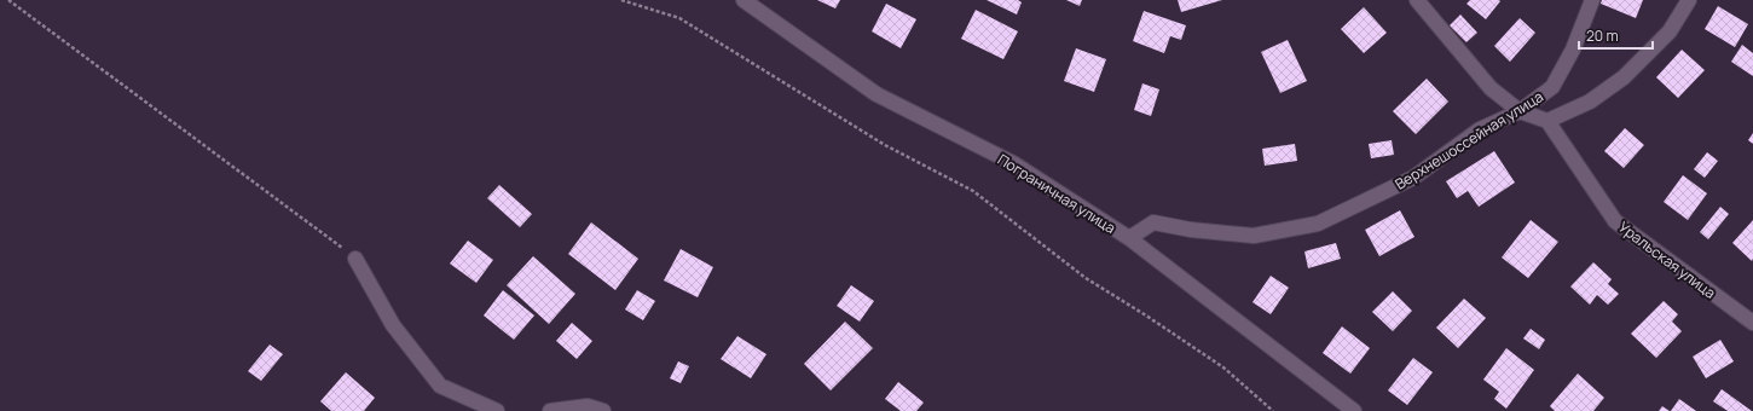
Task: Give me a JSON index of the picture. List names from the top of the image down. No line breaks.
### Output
{"streets":{"street":["Верхнешоссейная улица","Пограничная улица","Уральская улица"]},"crossings":[["Верхнешоссейная улица","Пограничная улица"],["Верхнешоссейная улица","Уральская улица"]],"scale_bar":"20 m"}
